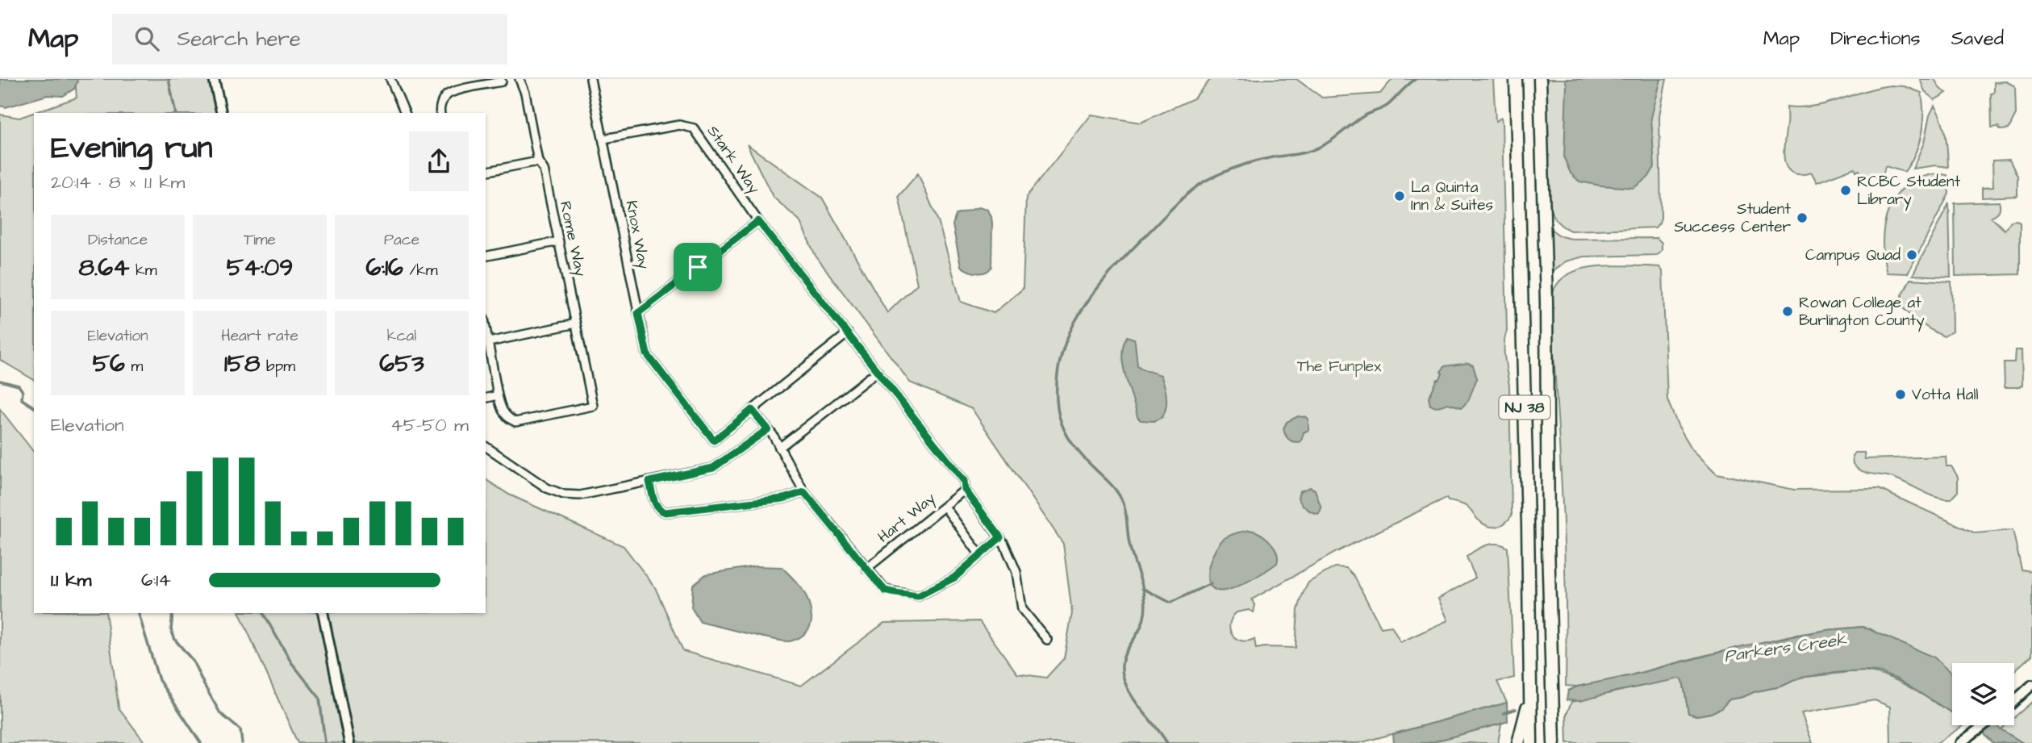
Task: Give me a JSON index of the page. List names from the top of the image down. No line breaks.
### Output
{"streets":{"highway":["NJ 38"],"street":["Stark Way","Knox Way","Rome Way","Hart Way"]},"crossings":[["Stark Way","Knox Way"],["Stark Way","Hart Way"]],"water":["Parkers Creek"],"parks":["The Funplex"],"places":["RCBC Student Library","La Quinta Inn & Suites","Student Success Center","Campus Quad","Rowan College at Burlington County","Votta Hall"],"page":{"header":"Map","search":"Search here","nav":["Map","Directions","Saved"],"heading":["Evening run","20:14 · 8 × 1.1 km"],"stats":[["Distance","8.64 km"],["Time","54:09"],["Pace","6:16 /km"],["Elevation","56 m"],["Heart rate","158 bpm"],["kcal","653"]],"chart":["Elevation","45–50 m"],"list":[{"name":"1.1 km","note":"6:14"}]}}
